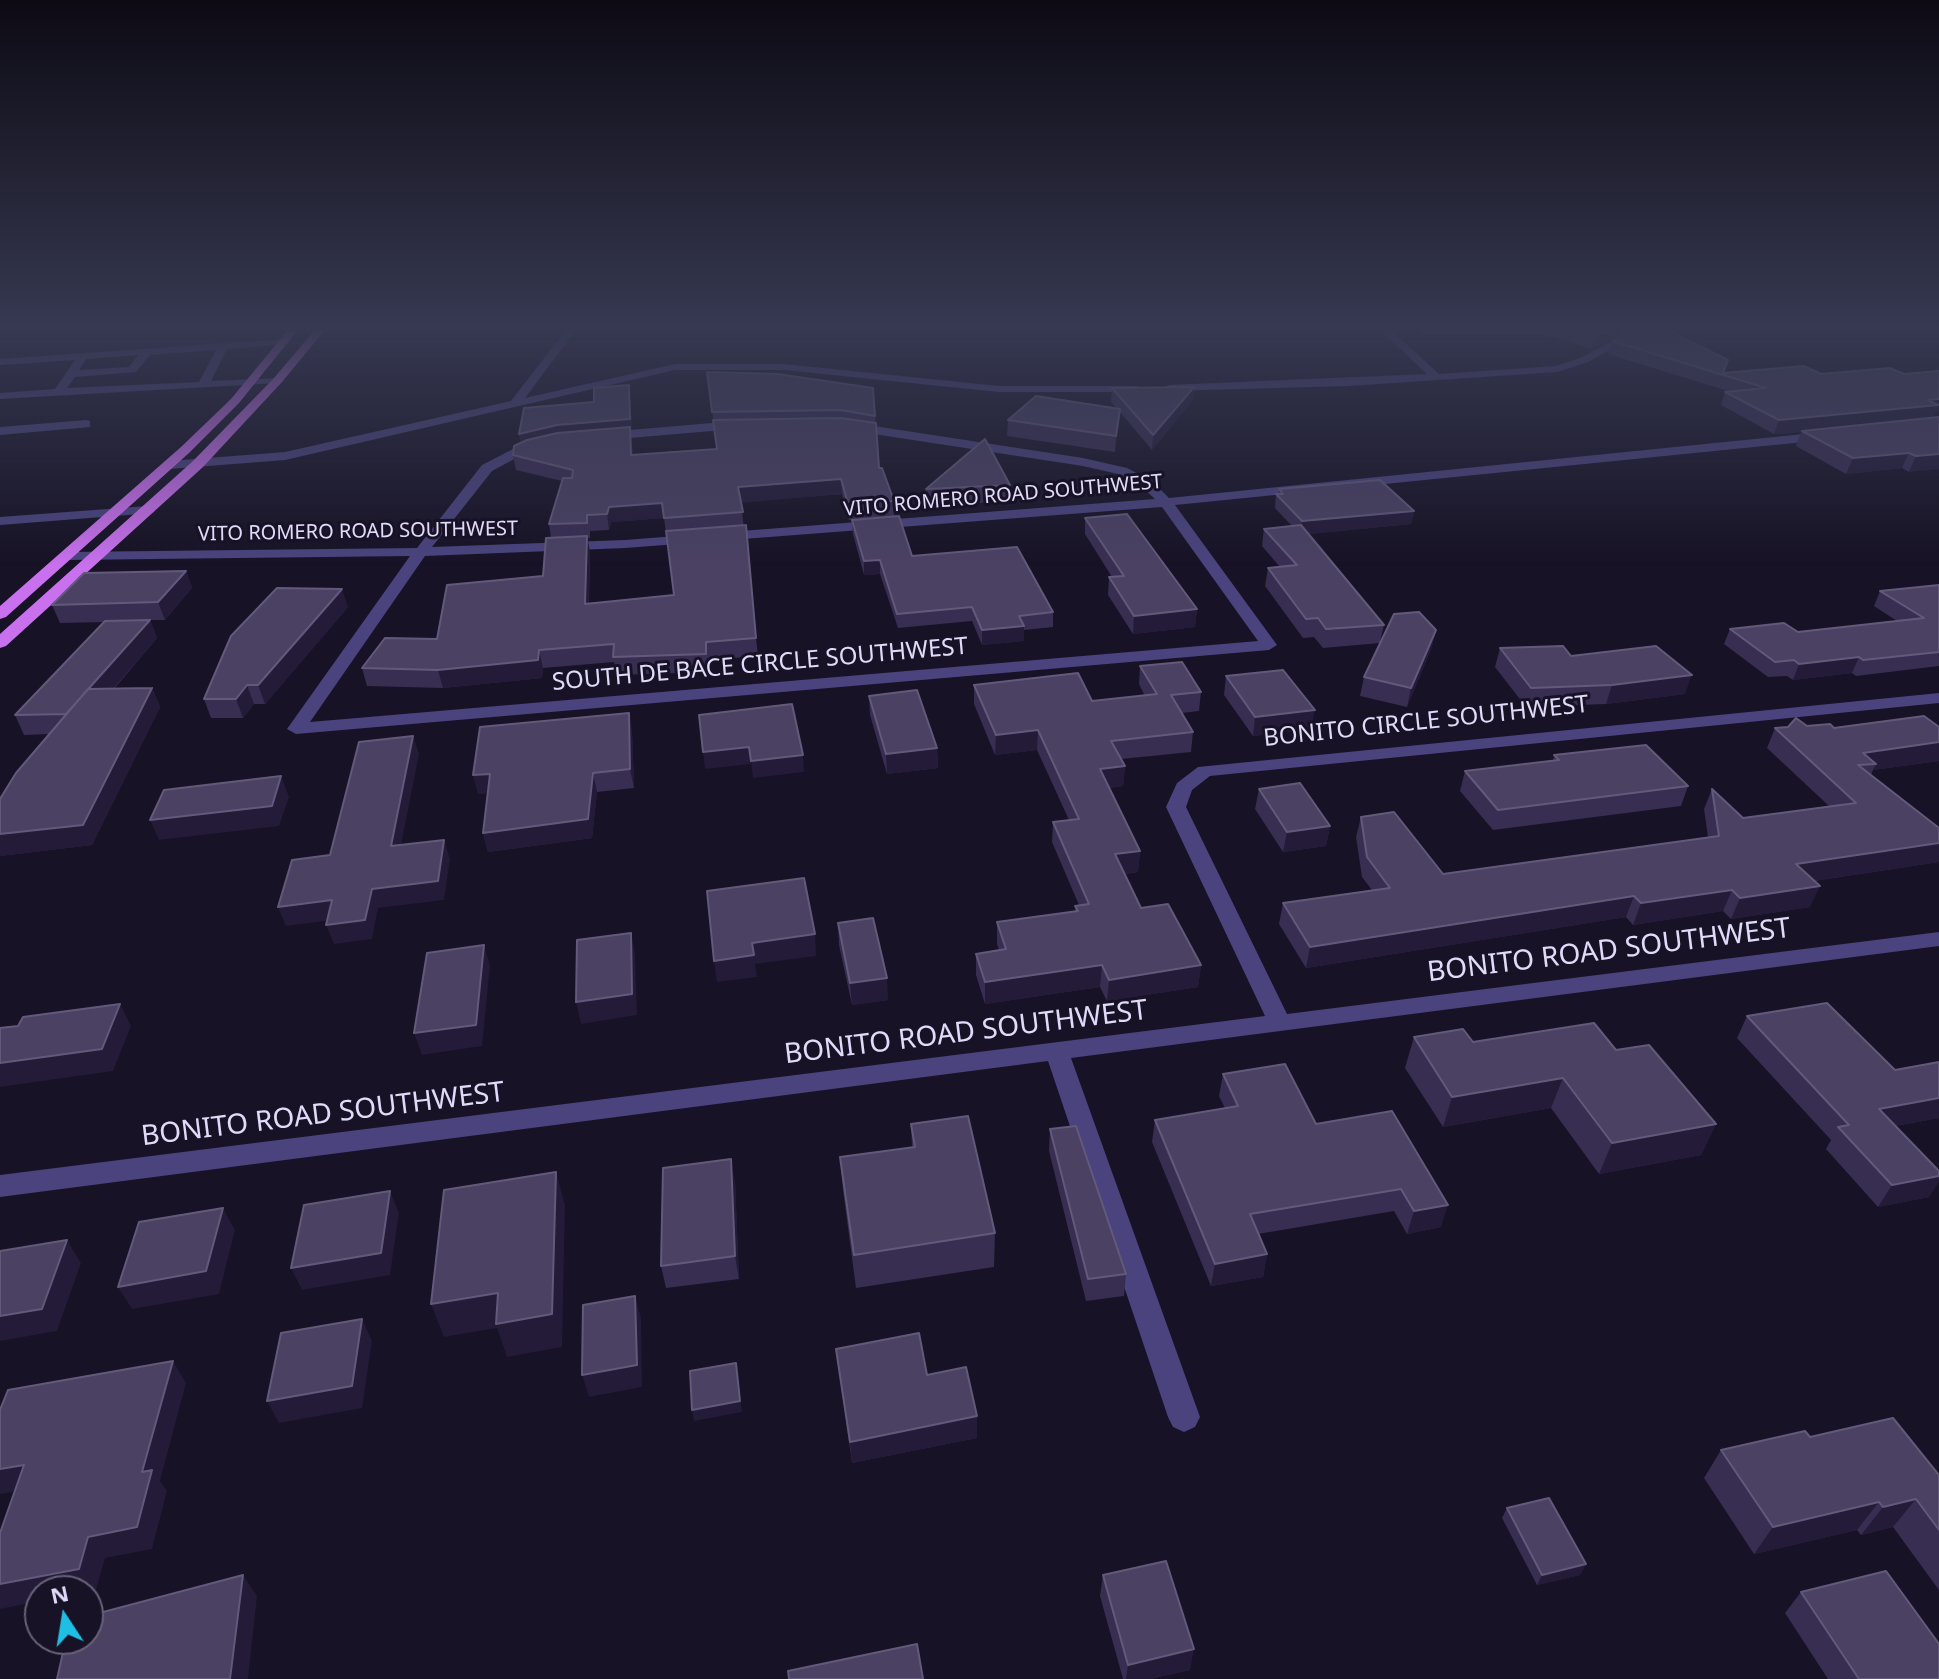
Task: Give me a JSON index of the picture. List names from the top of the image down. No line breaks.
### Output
{"streets":{"street":["VITO ROMERO ROAD SOUTHWEST","SOUTH DE BACE CIRCLE SOUTHWEST","BONITO CIRCLE SOUTHWEST","BONITO ROAD SOUTHWEST"]},"crossings":[["VITO ROMERO ROAD SOUTHWEST","SOUTH DE BACE CIRCLE SOUTHWEST"],["BONITO CIRCLE SOUTHWEST","BONITO ROAD SOUTHWEST"]],"north":"top"}
